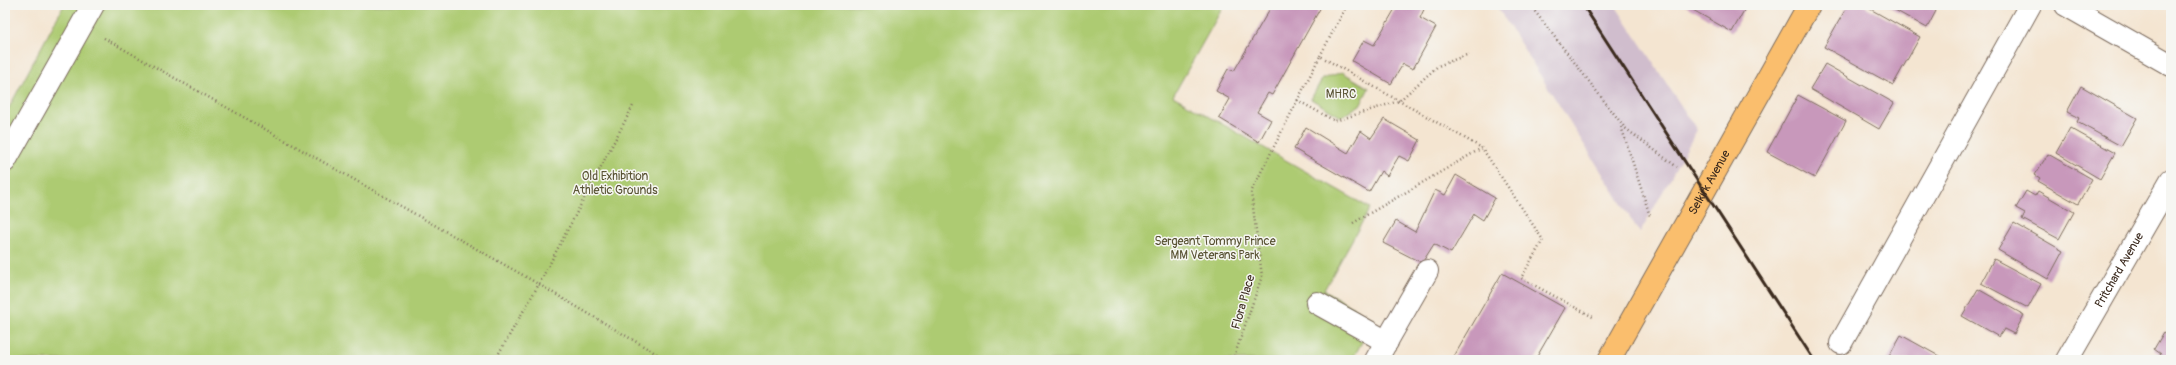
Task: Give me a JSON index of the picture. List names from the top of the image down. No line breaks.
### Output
{"streets":{"main road":["Selkirk Avenue"],"street":["Pritchard Avenue"],"path":["Flora Place"]},"parks":["MHRC","Old Exhibition Athletic Grounds","Sergeant Tommy Prince MM Veterans Park"]}
